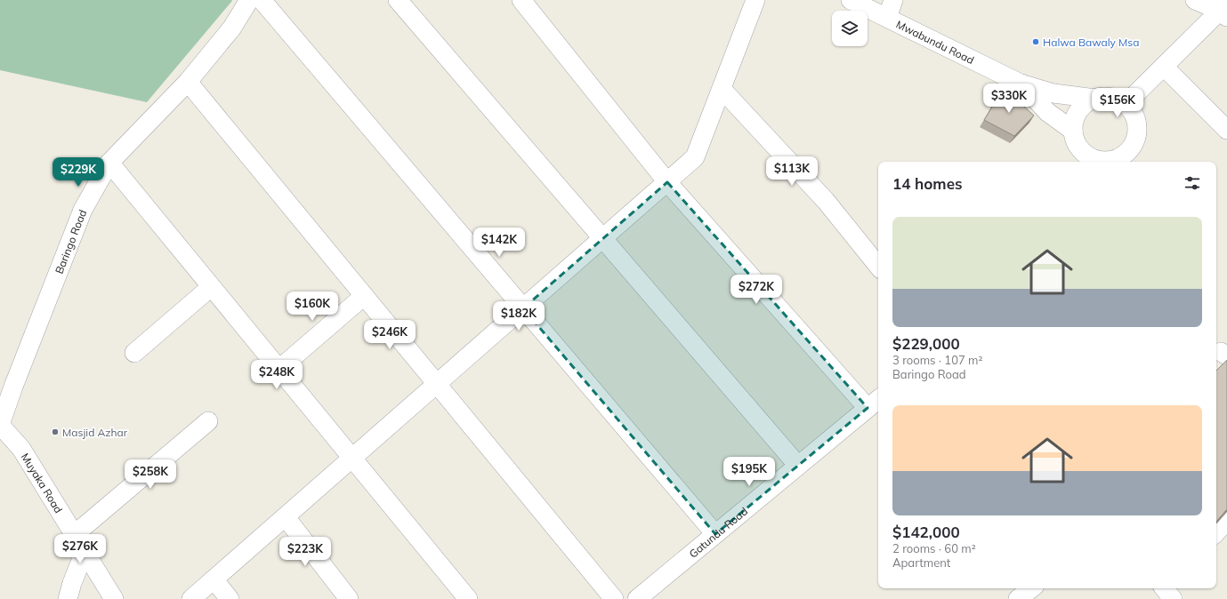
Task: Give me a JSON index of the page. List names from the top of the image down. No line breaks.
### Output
{"streets":{"street":["Mwabundu Road","Baringo Road","Muyaka Road","Gatundu Road"]},"crossings":[["Baringo Road","Muyaka Road"]],"places":["Halwa Bawaly Msa","Masjid Azhar"],"page":{"price":["$330K","$156K","$113K","$229K","$142K","$272K","$160K","$182K","$246K","$248K","$195K","$258K","$276K","$223K"],"heading":"14 homes","list":[{"name":"$229,000","note":"3 rooms · 107 m² · Baringo Road"},{"name":"$142,000","note":"2 rooms · 60 m² · Apartment"}]}}
